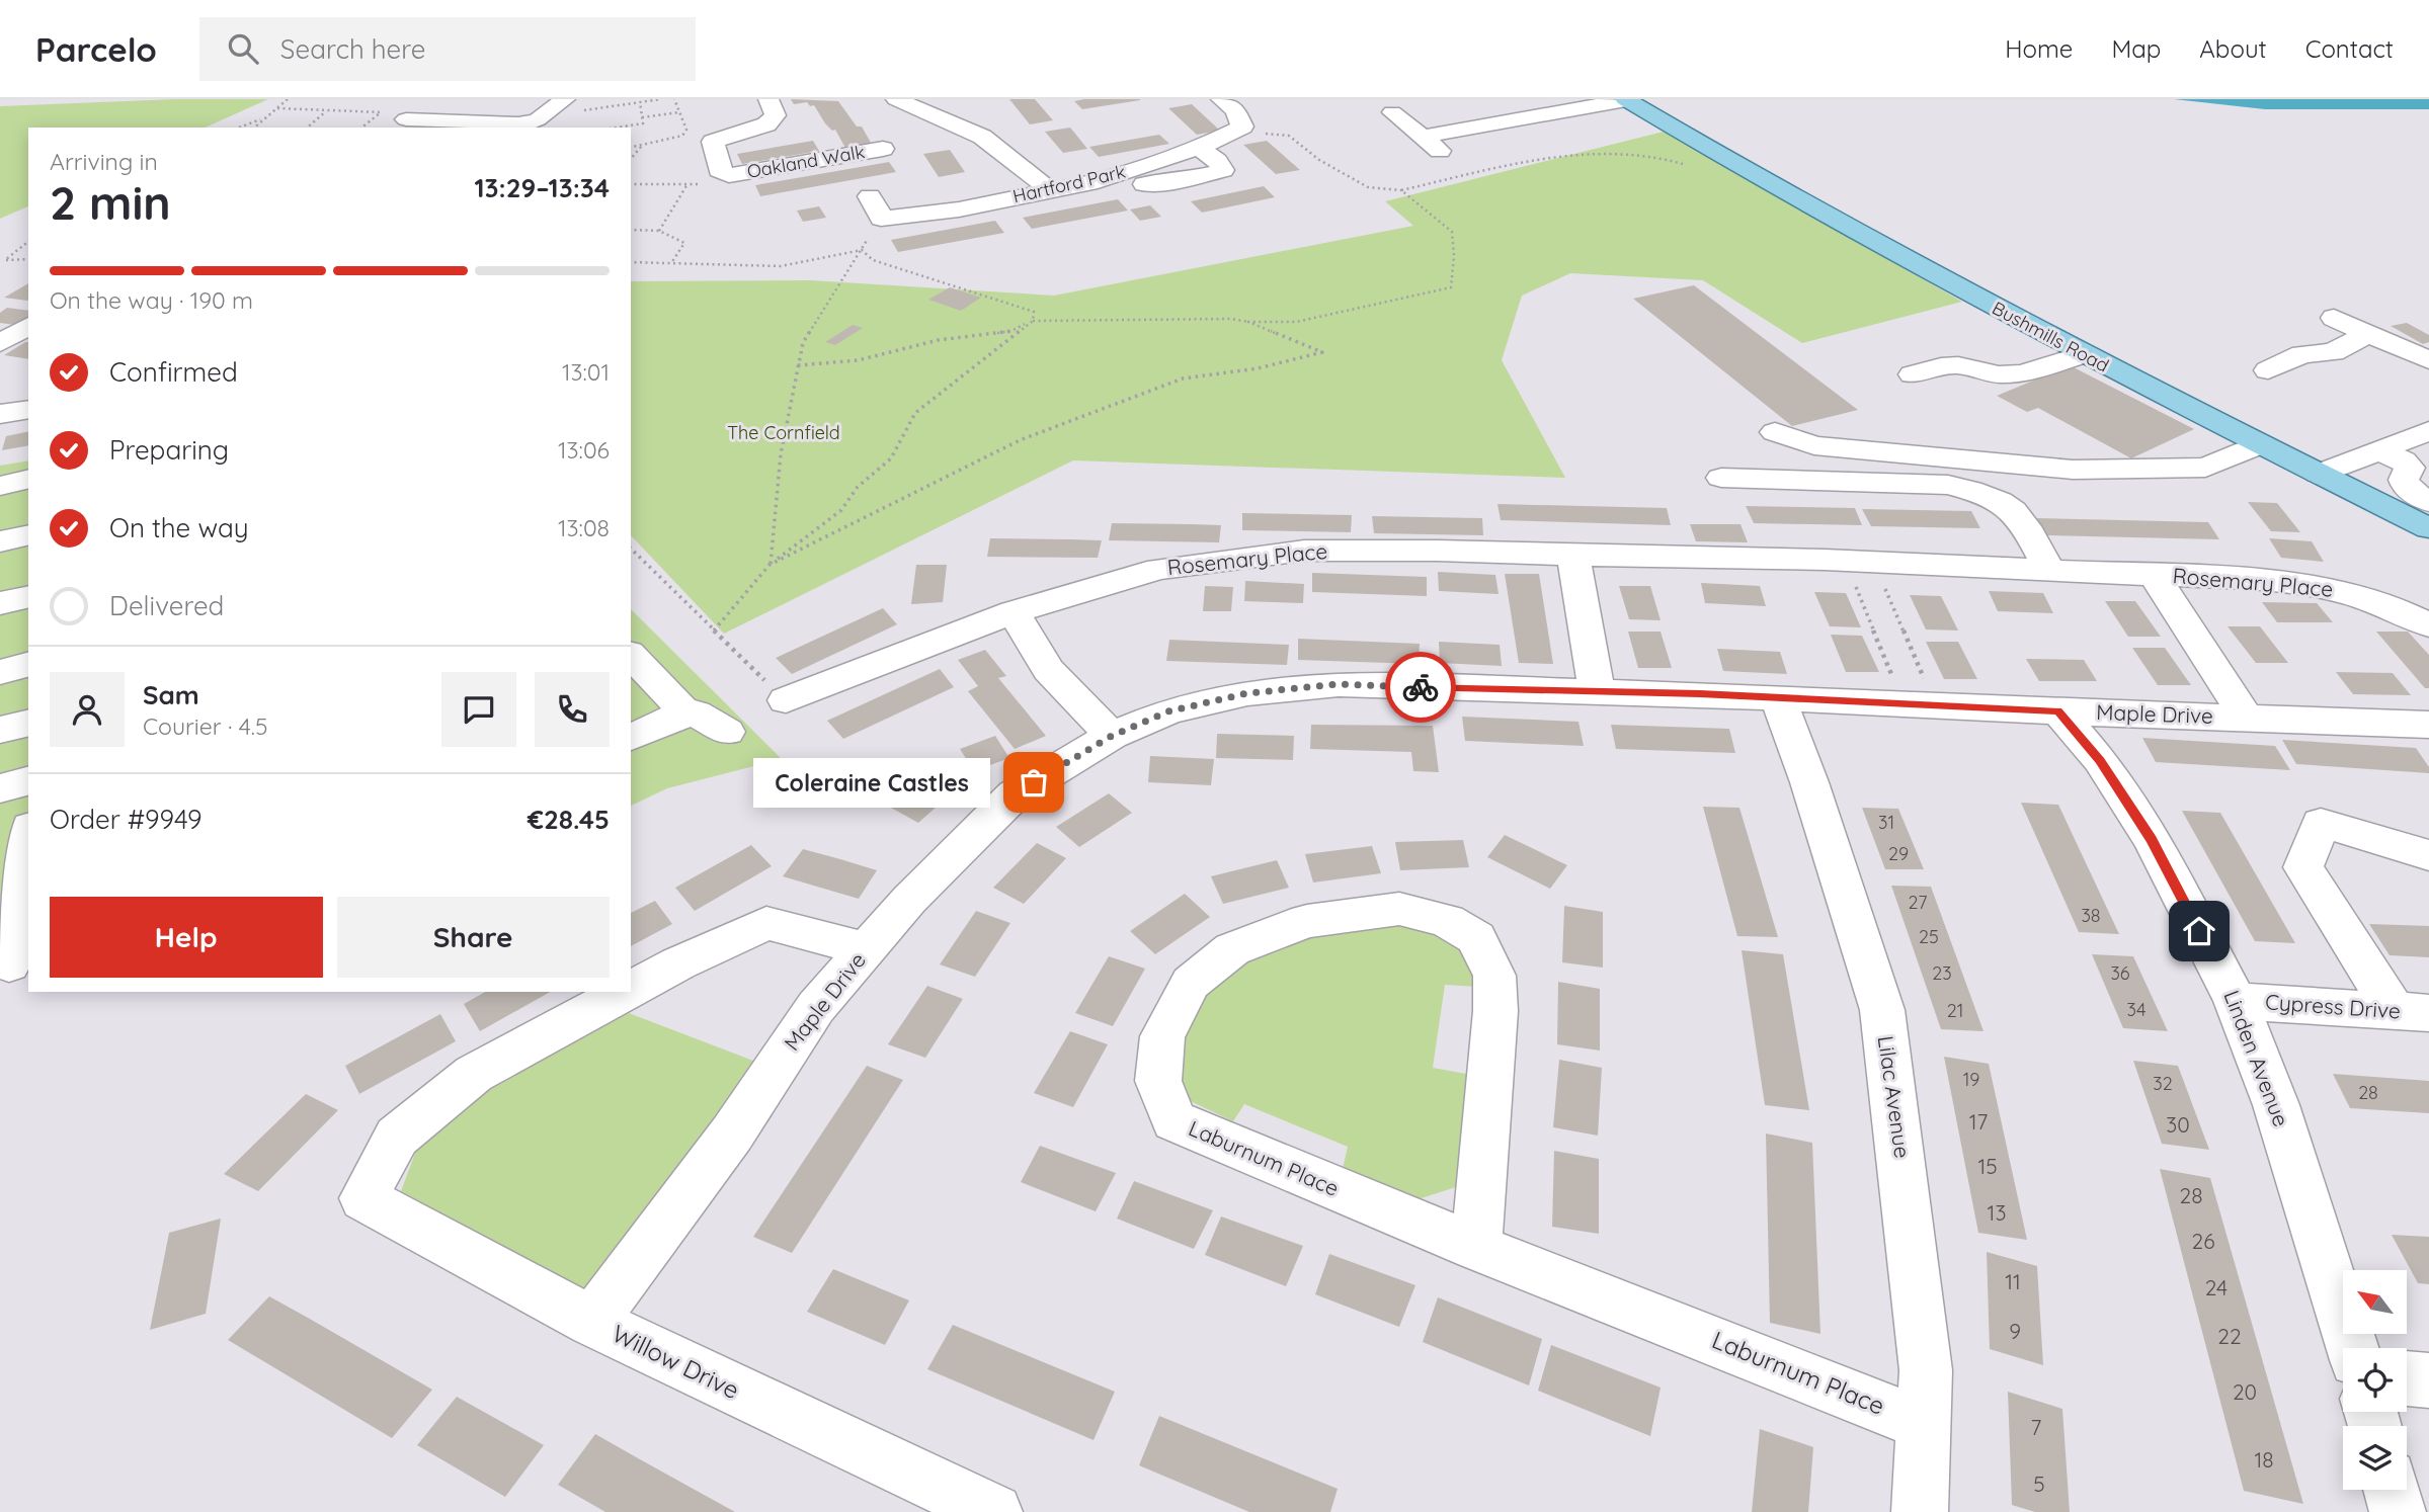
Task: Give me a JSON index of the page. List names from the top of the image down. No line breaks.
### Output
{"streets":{"main road":["Bushmills Road"],"street":["Oakland Walk","Hartford Park","Rosemary Place","Maple Drive","Cypress Drive","Linden Avenue","Lilac Avenue","Laburnum Place","Willow Drive"]},"crossings":[["Rosemary Place","Maple Drive"],["Maple Drive","Linden Avenue"],["Maple Drive","Lilac Avenue"],["Maple Drive","Willow Drive"],["Cypress Drive","Linden Avenue"],["Lilac Avenue","Laburnum Place"]],"parks":["The Cornfield"],"places":["Coleraine Castles"],"house_numbers":["31","29","27","38","25","23","36","34","21","19","32","28","17","30","15","28","13","26","11","24","9","22","20","7","18","5"],"north":"top left","page":{"header":"Parcelo","search":"Search here","nav":["Home","Map","About","Contact"],"heading":["2 min","Arriving in","13:29–13:34"],"panel":["Sam","Courier · 4.5","Order #9949","€28.45"],"bar":"On the way · 190 m","list":[["Confirmed","13:01"],["Preparing","13:06"],["On the way","13:08"],"Delivered"],"bubble":"Coleraine Castles","buttons":["Help","Share"]}}
